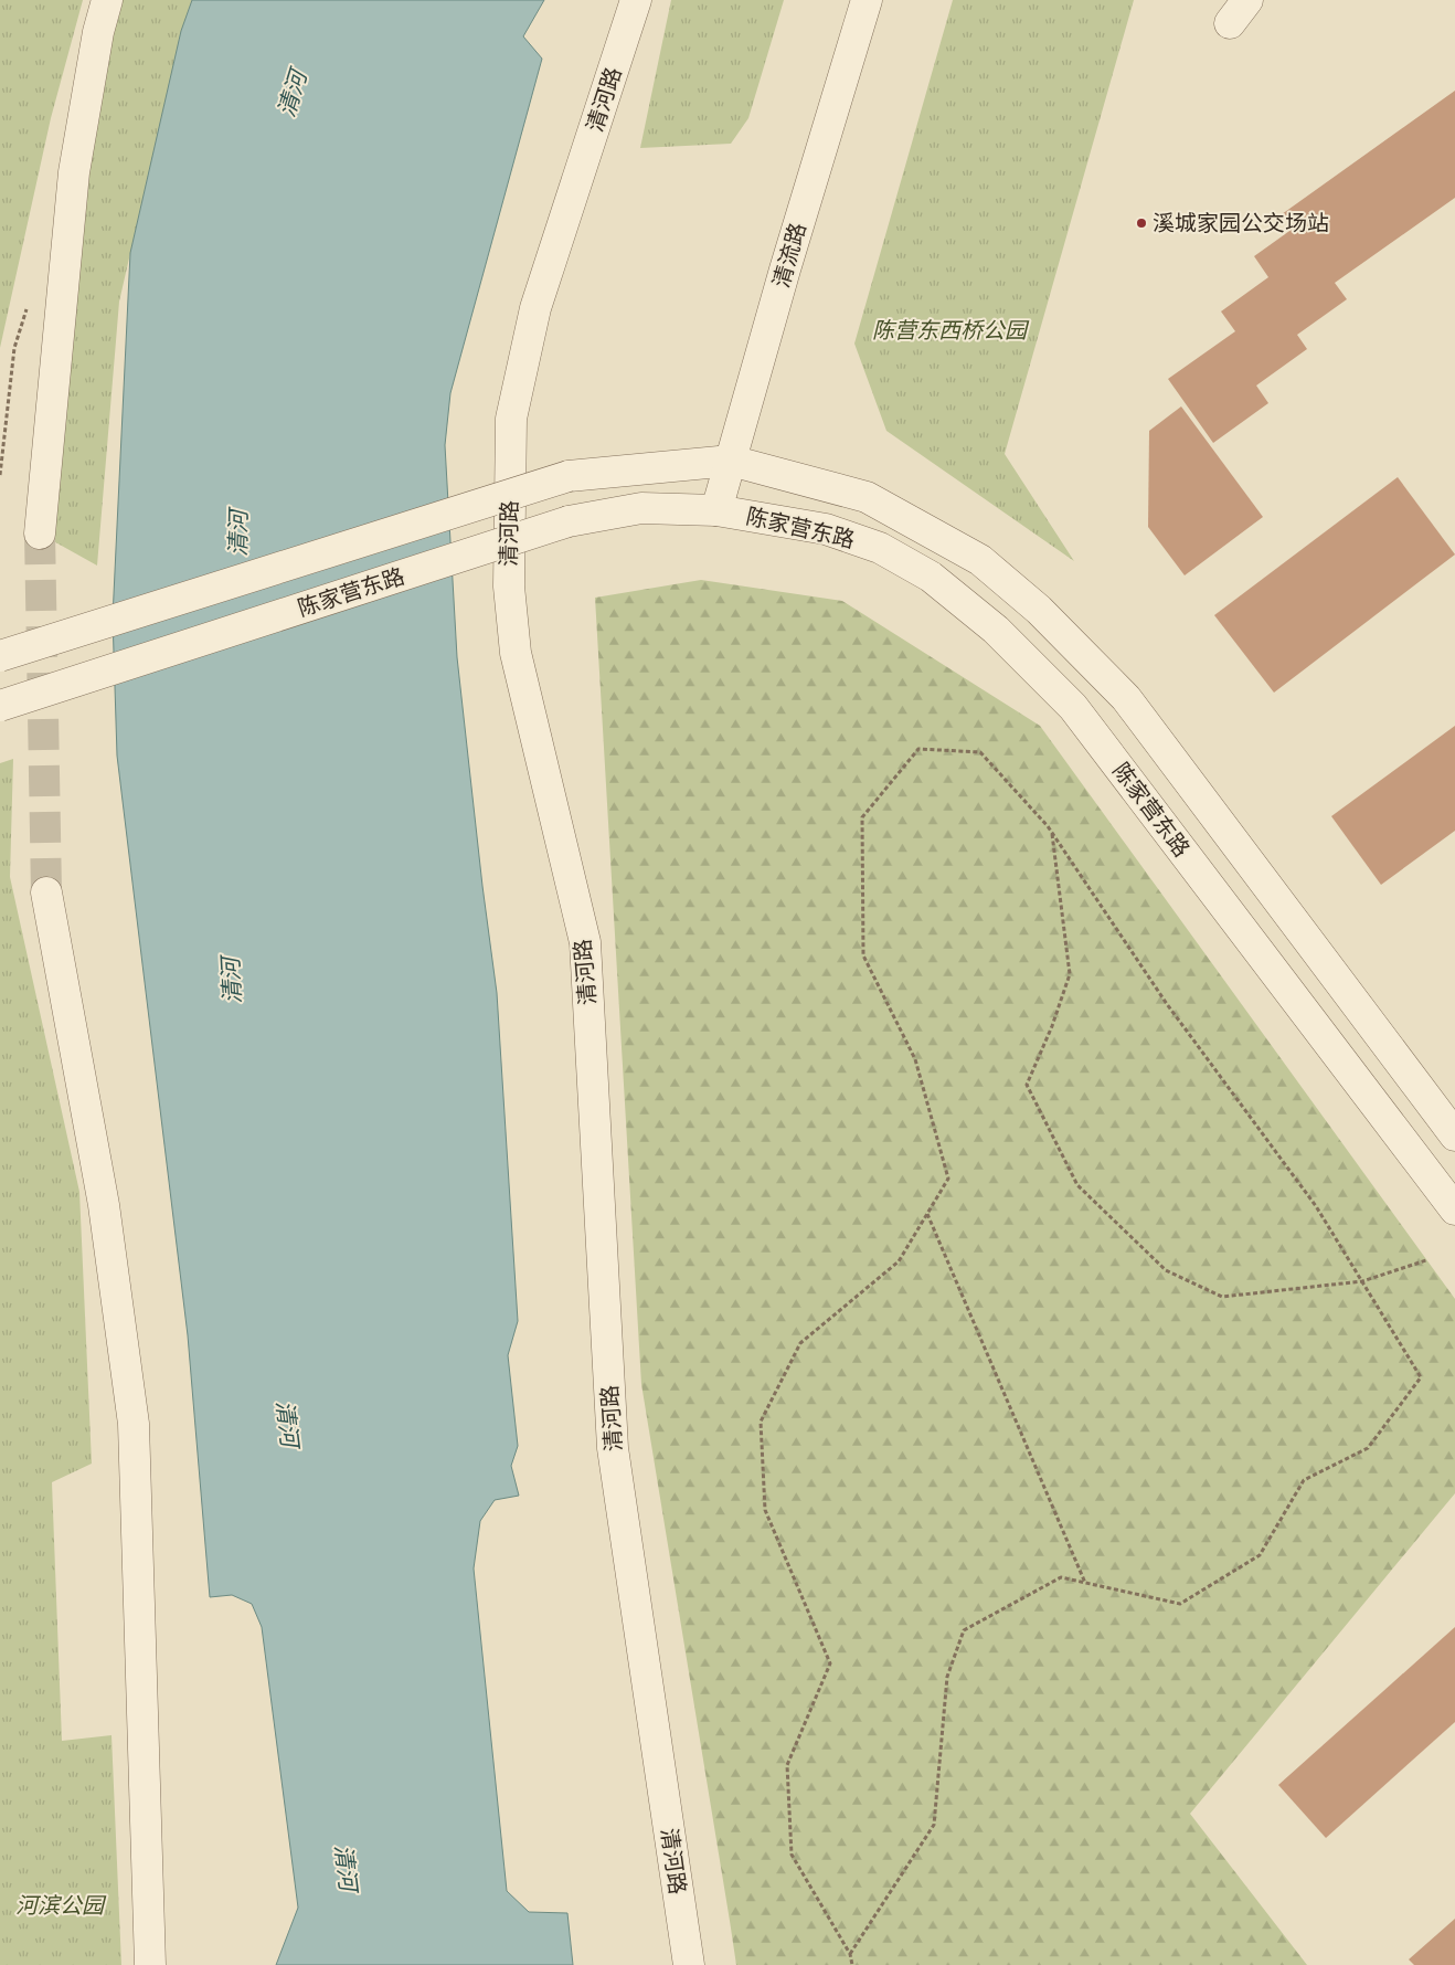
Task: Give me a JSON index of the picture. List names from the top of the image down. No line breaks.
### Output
{"streets":{"street":["清河路","清流路","陈家营东路"]},"crossings":[["清流路","陈家营东路"]],"water":["清河"],"parks":["陈营东西桥公园","河滨公园"],"places":["溪城家园公交场站"]}
